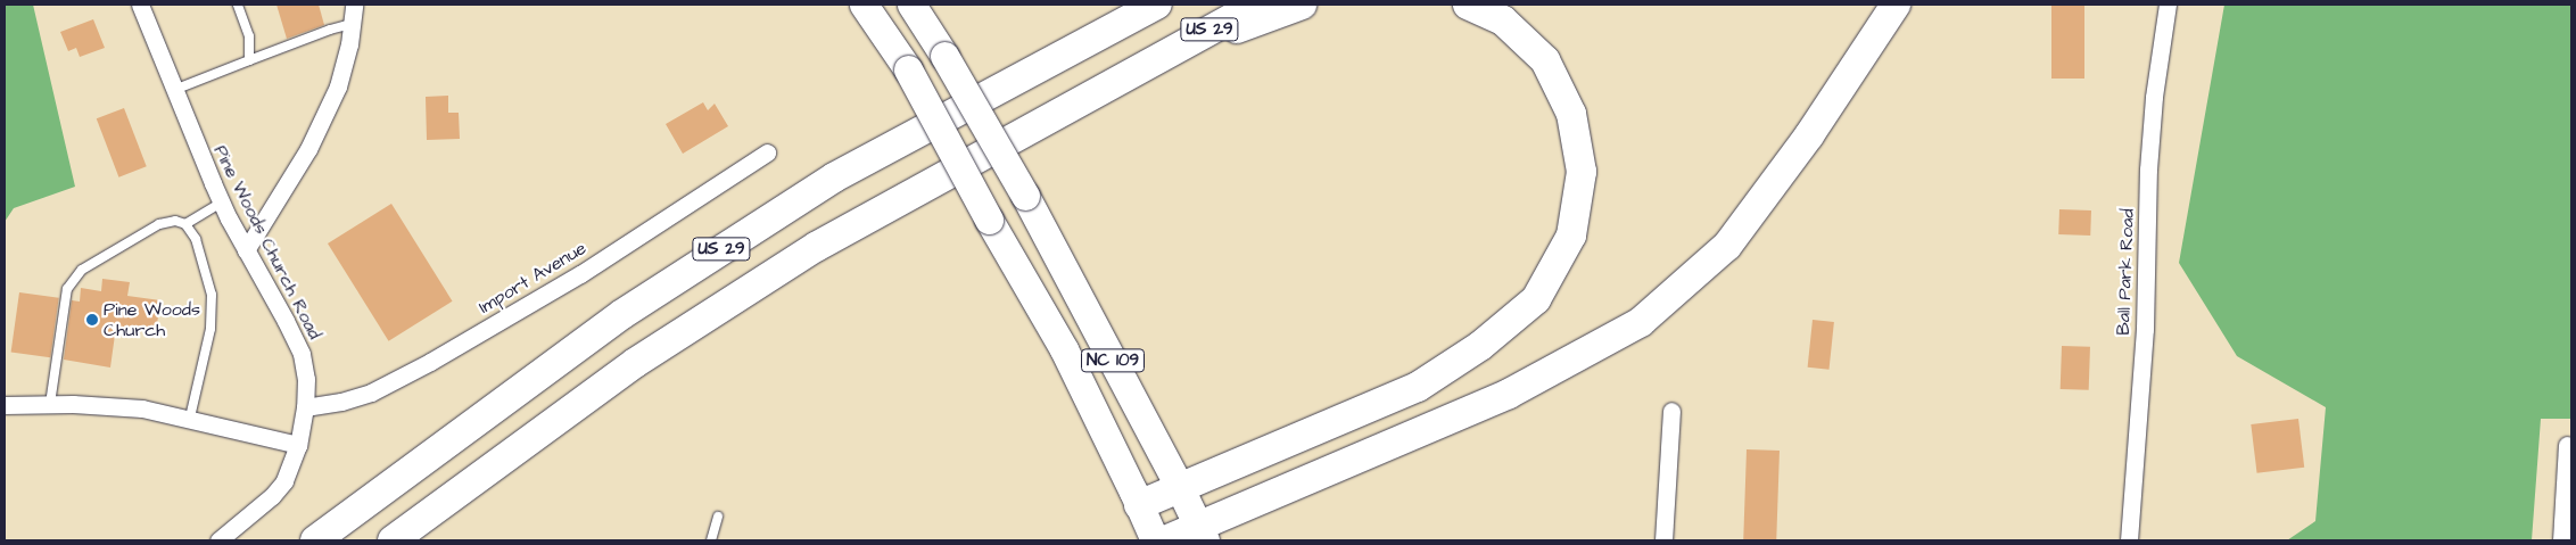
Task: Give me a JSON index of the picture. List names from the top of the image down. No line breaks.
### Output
{"streets":{"highway":["US 29"],"main road":["NC 109"],"street":["Pine Woods Church Road","Ball Park Road","Import Avenue"]},"crossings":[["Pine Woods Church Road","Import Avenue"]],"places":["Pine Woods Church"]}
